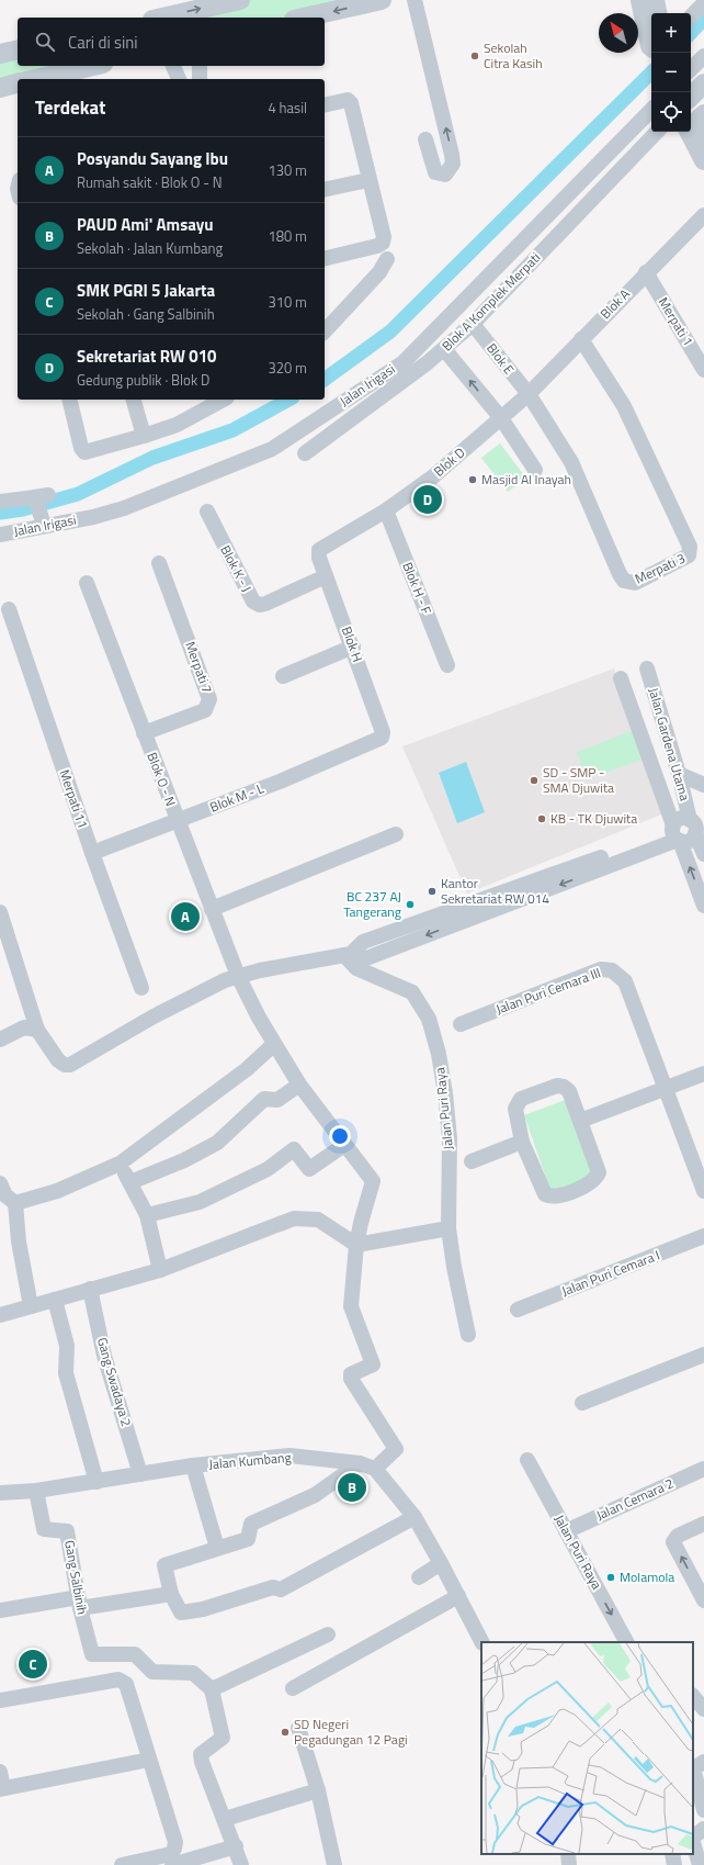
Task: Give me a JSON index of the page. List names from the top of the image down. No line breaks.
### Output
{"streets":{"street":["Blok A Komplek Merpati","Blok A","Merpati 1","Blok E","Jalan Irigasi","Blok D","Blok K - J","Merpati 3","Blok H - F","Blok H","Merpati 7","Jalan Gardena Utama","Blok O - N","Blok M - L","Merpati 11","Jalan Puri Cemara III","Jalan Puri Raya","Jalan Puri Cemara I","Gang Swadaya 2","Jalan Kumbang","Jalan Cemara 2","Gang Salbinih"]},"crossings":[["Blok A Komplek Merpati","Blok E"],["Blok A","Merpati 1"],["Blok A","Blok E"],["Blok A","Blok D"],["Blok A","Merpati 3"],["Blok E","Blok D"],["Blok E","Merpati 3"],["Blok D","Merpati 3"],["Blok D","Blok H - F"],["Blok D","Blok H"],["Blok K - J","Blok H"],["Blok H","Blok M - L"],["Merpati 7","Blok O - N"],["Blok O - N","Blok M - L"],["Blok M - L","Merpati 11"],["Jalan Puri Raya","Jalan Cemara 2"],["Gang Swadaya 2","Jalan Kumbang"],["Jalan Kumbang","Gang Salbinih"]],"places":["Sekolah Citra Kasih","Masjid Al Inayah","SD - SMP - SMA Djuwita","KB - TK Djuwita","Kantor Sekretariat RW 014","BC 237 AJ Tangerang","Molamola","SD Negeri Pegadungan 12 Pagi"],"north":"top left","page":{"map_buttons":["+","−"],"search":"Cari di sini","heading":["Terdekat","4 hasil"],"list":[{"mark":"A","name":"Posyandu Sayang Ibu","note":"Rumah sakit · Blok O - N","value":"130 m"},{"mark":"B","name":"PAUD Ami' Amsayu","note":"Sekolah · Jalan Kumbang","value":"180 m"},{"mark":"C","name":"SMK PGRI 5 Jakarta","note":"Sekolah · Gang Salbinih","value":"310 m"},{"mark":"D","name":"Sekretariat RW 010","note":"Gedung publik · Blok D","value":"320 m"}],"pins":["D","A","B","C"]}}
